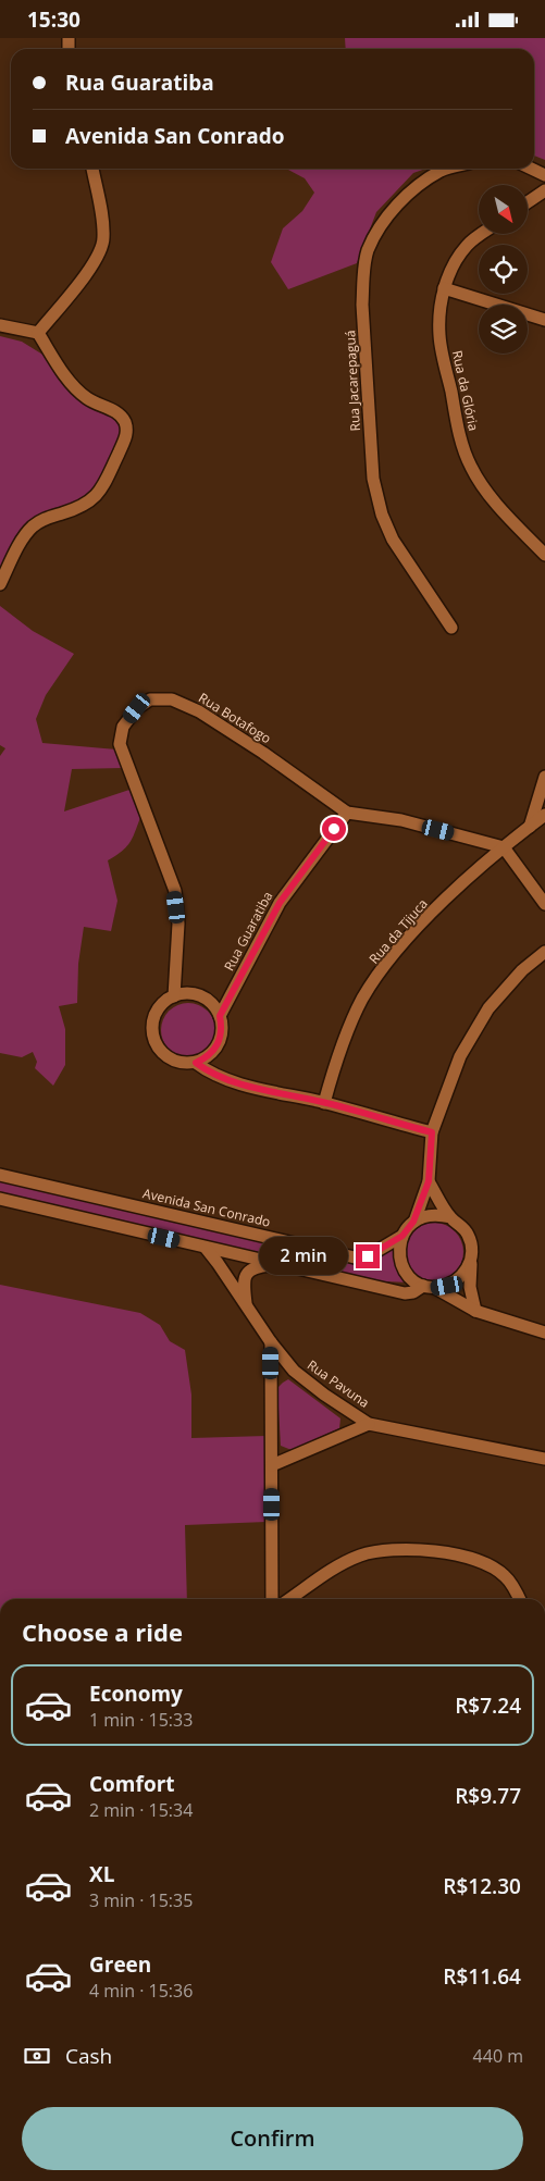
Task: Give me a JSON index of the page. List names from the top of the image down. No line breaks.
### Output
{"streets":{"street":["Rua Jacarepaguá","Rua da Glória","Rua Botafogo","Rua Guaratiba","Rua da Tijuca","Avenida San Conrado","Rua Pavuna"]},"crossings":[["Rua Botafogo","Rua Guaratiba"],["Rua Botafogo","Rua da Tijuca"]],"north":"bottom right","page":{"status":"15:30","banner":["Rua Guaratiba","Avenida San Conrado"],"bubble":"2 min","heading":"Choose a ride","list":[{"name":"Economy","note":"1 min · 15:33","value":"R$7.24"},{"name":"Comfort","note":"2 min · 15:34","value":"R$9.77"},{"name":"XL","note":"3 min · 15:35","value":"R$12.30"},{"name":"Green","note":"4 min · 15:36","value":"R$11.64"}],"pay":["Cash","440 m"],"buttons":"Confirm"}}
